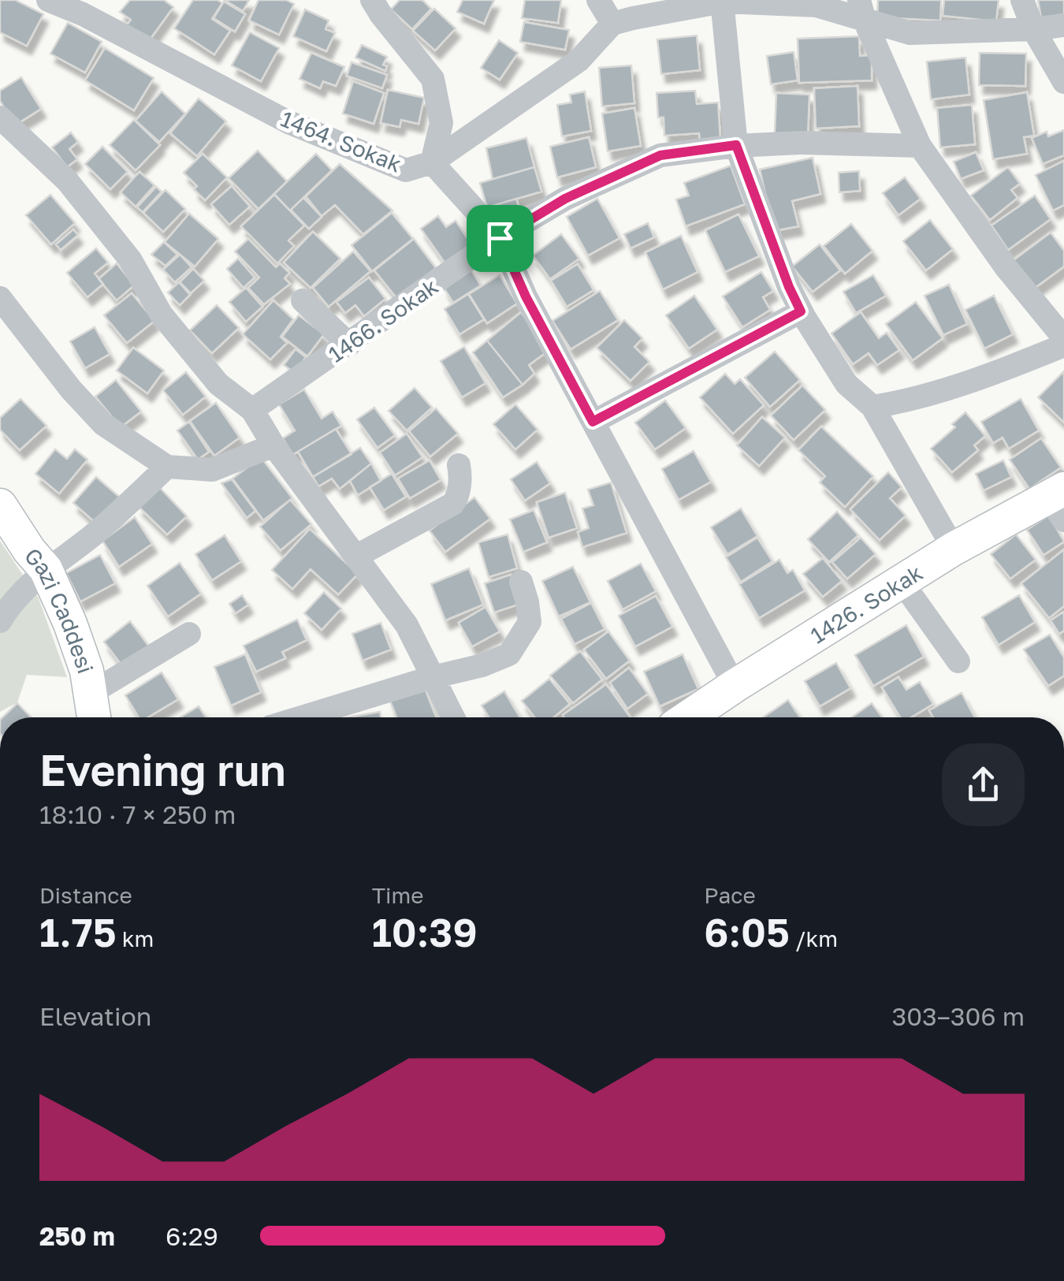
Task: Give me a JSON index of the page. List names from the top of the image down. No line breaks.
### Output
{"streets":{"main road":["1426. Sokak","Gazi Caddesi"],"street":["1464. Sokak","1466. Sokak"]},"crossings":[["1464. Sokak","1466. Sokak"],["1464. Sokak","1426. Sokak"]],"page":{"heading":["Evening run","18:10 · 7 × 250 m"],"stats":[["Distance","1.75 km"],["Time","10:39"],["Pace","6:05 /km"]],"chart":["Elevation","303–306 m"],"list":[{"name":"250 m","note":"6:29"}]}}
